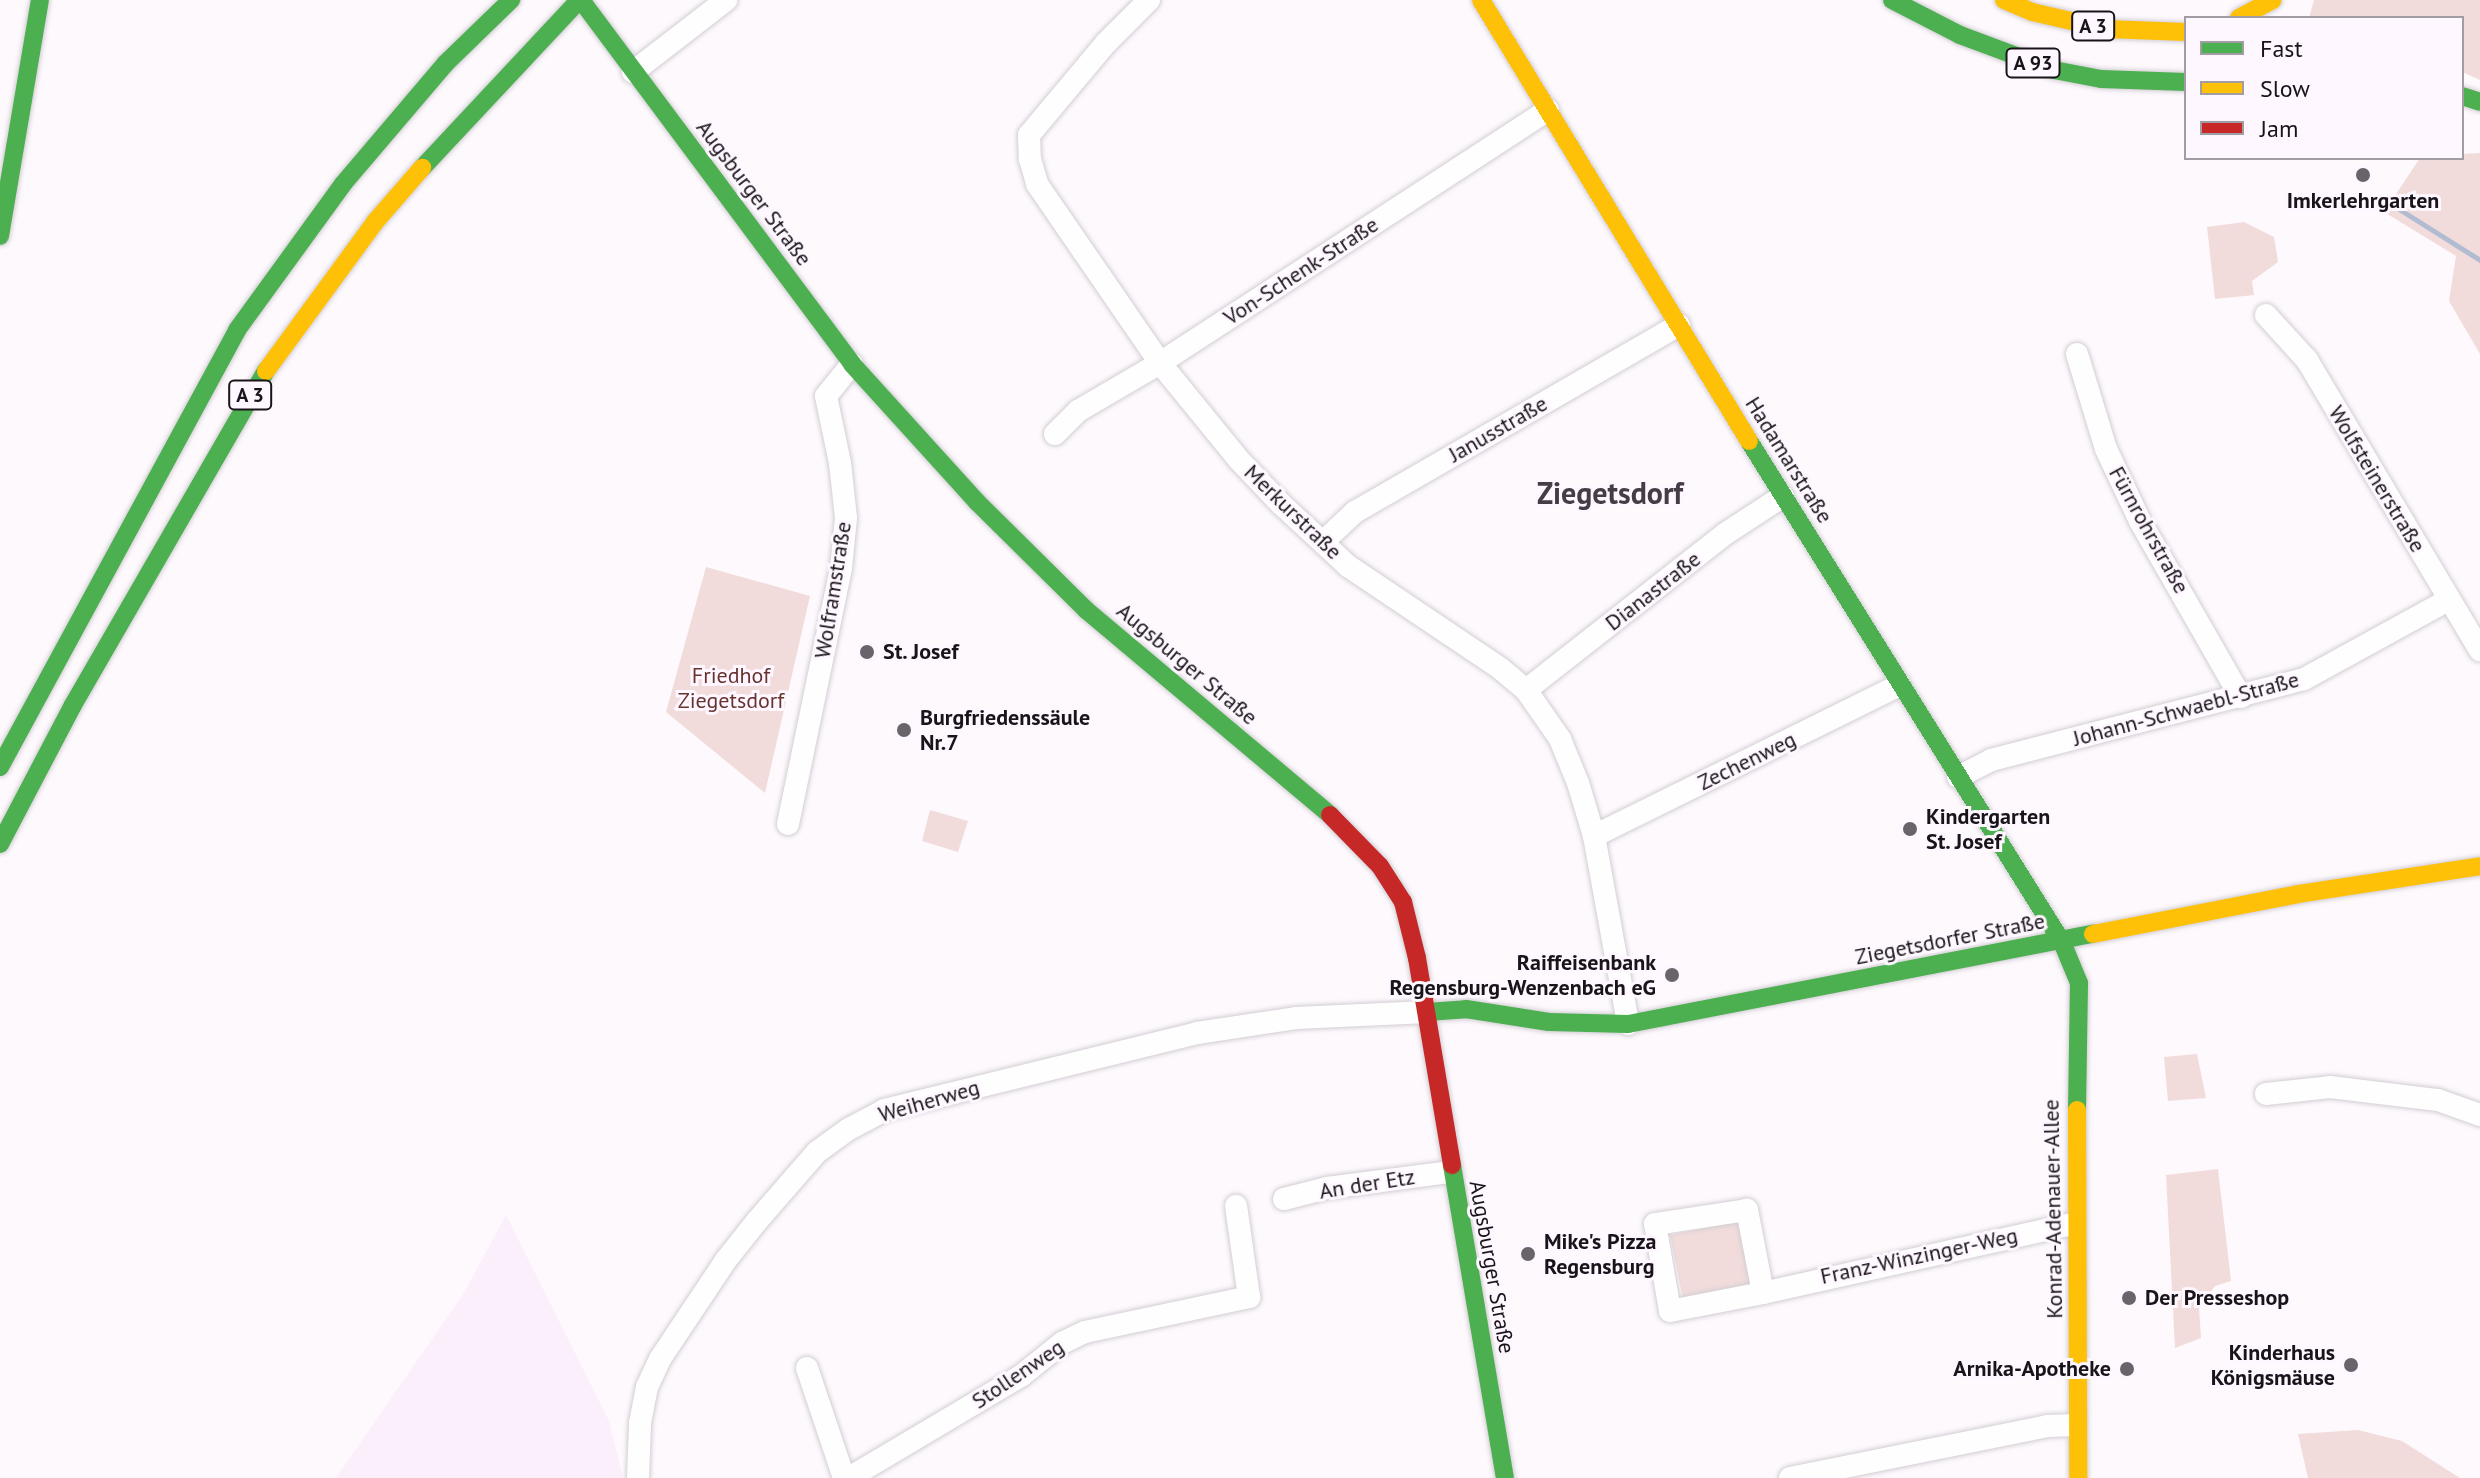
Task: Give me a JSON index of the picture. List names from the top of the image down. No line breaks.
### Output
{"streets":{"main road":["A 3","A 93","Augsburger Straße","Hadamarstraße","Ziegetsdorfer Straße","Konrad-Adenauer-Allee"],"street":["Von-Schenk-Straße","Janusstraße","Wolfsteinerstraße","Merkurstraße","Fürnrohrstraße","Wolframstraße","Dianastraße","Johann-Schwaebl-Straße","Zechenweg","Weiherweg","An der Etz","Franz-Winzinger-Weg","Stollenweg"]},"crossings":[["A 3","Augsburger Straße"],["Augsburger Straße","Wolframstraße"],["Augsburger Straße","Ziegetsdorfer Straße"],["Augsburger Straße","Weiherweg"],["Augsburger Straße","An der Etz"],["Von-Schenk-Straße","Hadamarstraße"],["Von-Schenk-Straße","Merkurstraße"],["Janusstraße","Hadamarstraße"],["Janusstraße","Merkurstraße"],["Hadamarstraße","Dianastraße"],["Hadamarstraße","Johann-Schwaebl-Straße"],["Hadamarstraße","Zechenweg"],["Hadamarstraße","Ziegetsdorfer Straße"],["Hadamarstraße","Konrad-Adenauer-Allee"],["Wolfsteinerstraße","Johann-Schwaebl-Straße"],["Merkurstraße","Dianastraße"],["Merkurstraße","Zechenweg"],["Merkurstraße","Ziegetsdorfer Straße"],["Fürnrohrstraße","Johann-Schwaebl-Straße"],["Ziegetsdorfer Straße","Weiherweg"],["Ziegetsdorfer Straße","Konrad-Adenauer-Allee"],["Konrad-Adenauer-Allee","Franz-Winzinger-Weg"]],"districts":["Ziegetsdorf"],"parks":["Friedhof Ziegetsdorf"],"places":["Imkerlehrgarten","St. Josef","Burgfriedenssäule Nr.7","Kindergarten St. Josef","Raiffeisenbank Regensburg-Wenzenbach eG","Mike's Pizza Regensburg","Der Presseshop","Kinderhaus Königsmäuse","Arnika-Apotheke"],"legend":["Fast","Slow","Jam"]}
